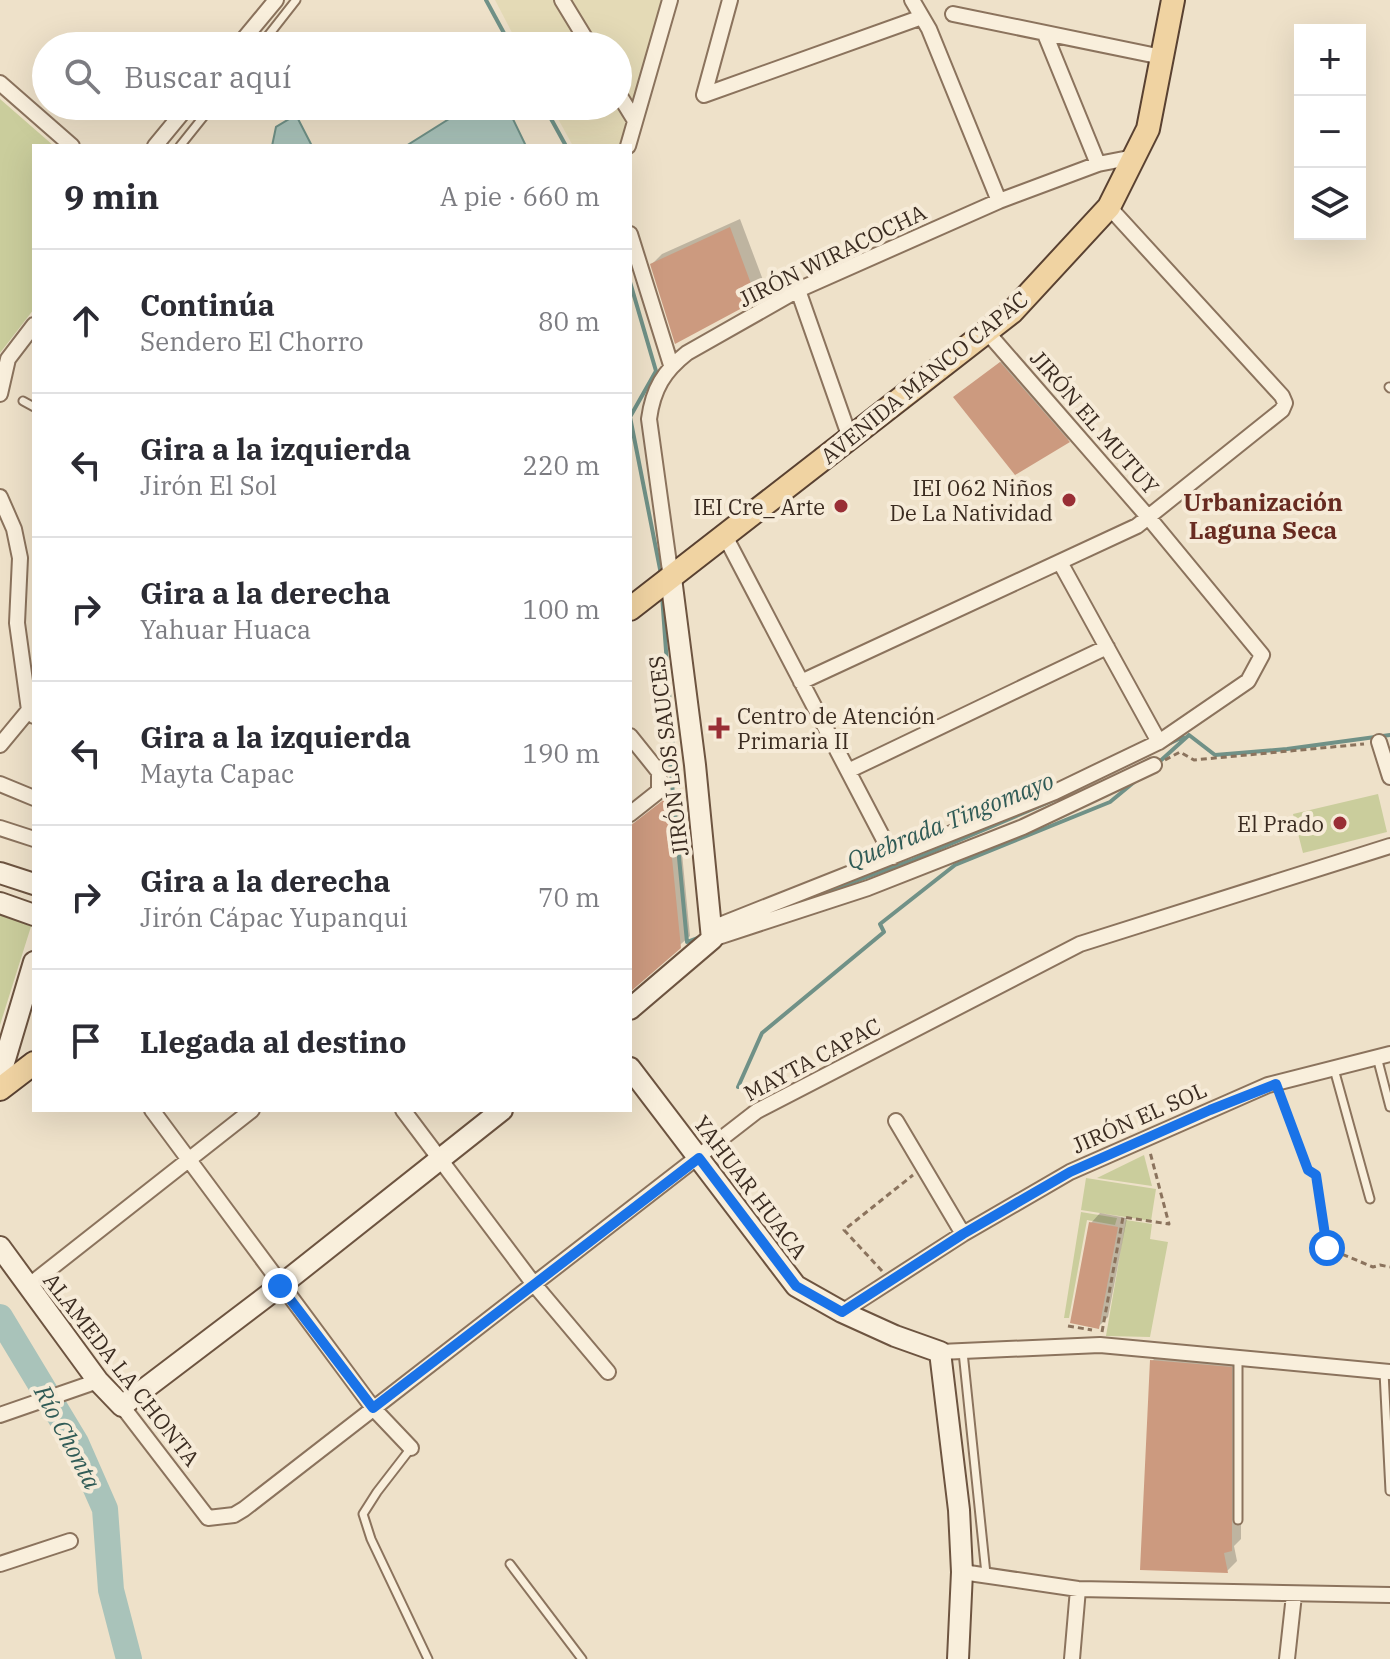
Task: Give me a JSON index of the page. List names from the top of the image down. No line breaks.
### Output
{"streets":{"main road":["AVENIDA MANCO CAPAC"],"street":["JIRÓN WIRACOCHA","JIRÓN EL MUTUY","JIRÓN LOS SAUCES","MAYTA CAPAC","JIRÓN EL SOL","YAHUAR HUACA","ALAMEDA LA CHONTA"]},"crossings":[["JIRÓN WIRACOCHA","AVENIDA MANCO CAPAC"],["JIRÓN WIRACOCHA","JIRÓN LOS SAUCES"],["AVENIDA MANCO CAPAC","JIRÓN EL MUTUY"],["AVENIDA MANCO CAPAC","JIRÓN LOS SAUCES"],["JIRÓN EL MUTUY","JIRÓN LOS SAUCES"],["MAYTA CAPAC","YAHUAR HUACA"],["MAYTA CAPAC","ALAMEDA LA CHONTA"],["JIRÓN EL SOL","YAHUAR HUACA"]],"districts":["Urbanización Laguna Seca"],"water":["Quebrada Tingomayo","Río Chonta"],"places":{"other":["IEI 062 Niños De La Natividad","IEI Cre_ Arte","El Prado"],"health":["Centro de Atención Primaria II"]},"page":{"map_buttons":["+","−"],"search":"Buscar aquí","heading":["9 min","A pie · 660 m"],"list":[["Continúa","Sendero El Chorro","80 m"],["Gira a la izquierda","Jirón El Sol","220 m"],["Gira a la derecha","Yahuar Huaca","100 m"],["Gira a la izquierda","Mayta Capac","190 m"],["Gira a la derecha","Jirón Cápac Yupanqui","70 m"],"Llegada al destino"]}}
